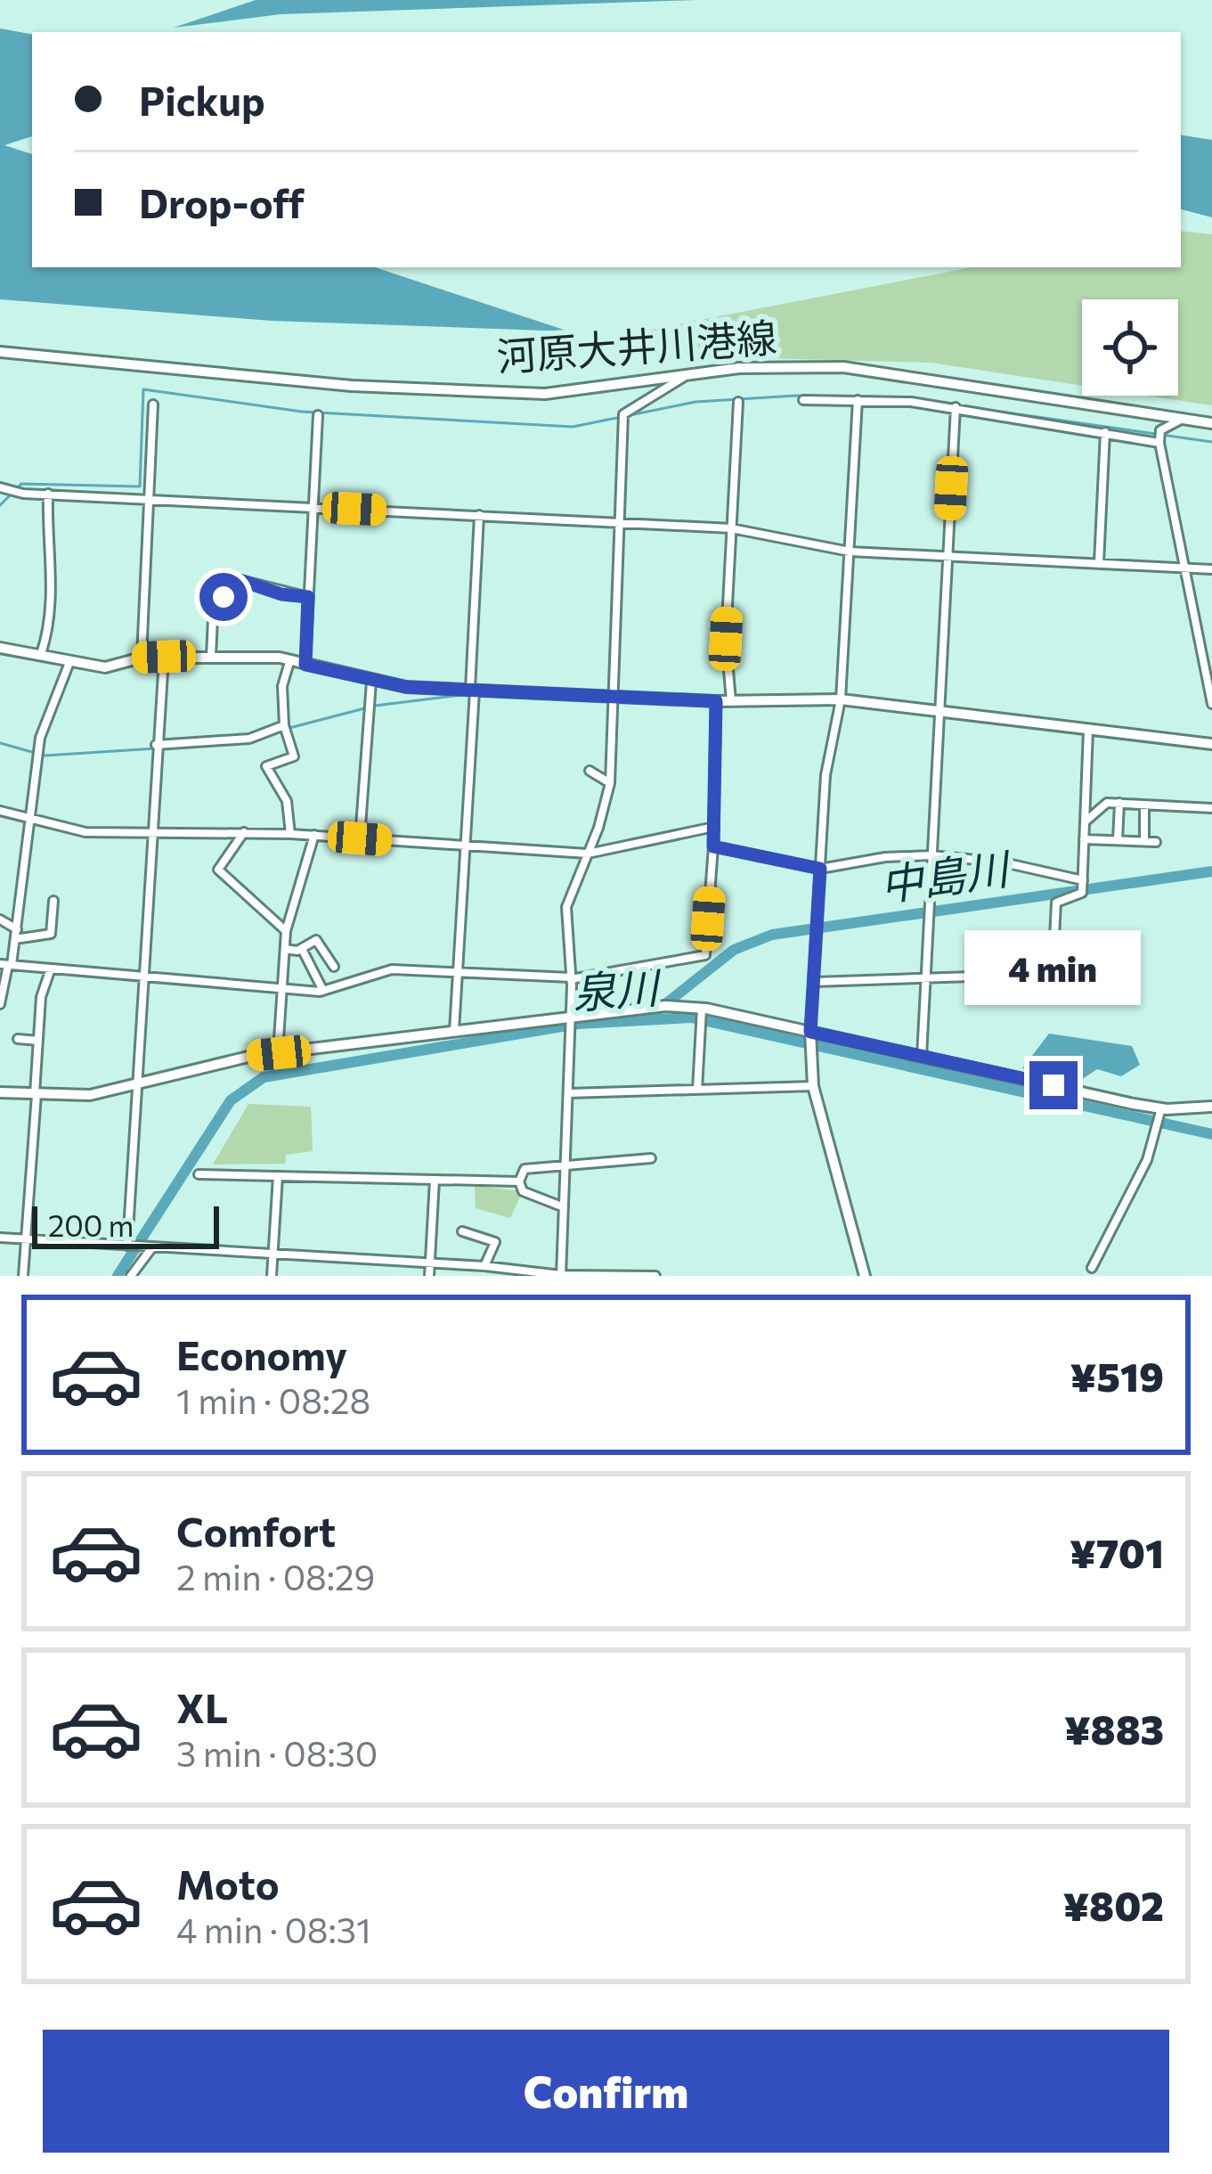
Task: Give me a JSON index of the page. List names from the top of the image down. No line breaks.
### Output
{"streets":{"street":["河原大井川港線"]},"water":["中島川","泉川"],"scale_bar":"200 m","page":{"banner":["Pickup","Drop-off"],"bubble":"4 min","scale":"200 m","list":[{"name":"Economy","note":"1 min · 08:28","value":"¥519"},{"name":"Comfort","note":"2 min · 08:29","value":"¥701"},{"name":"XL","note":"3 min · 08:30","value":"¥883"},{"name":"Moto","note":"4 min · 08:31","value":"¥802"}],"buttons":"Confirm"}}
